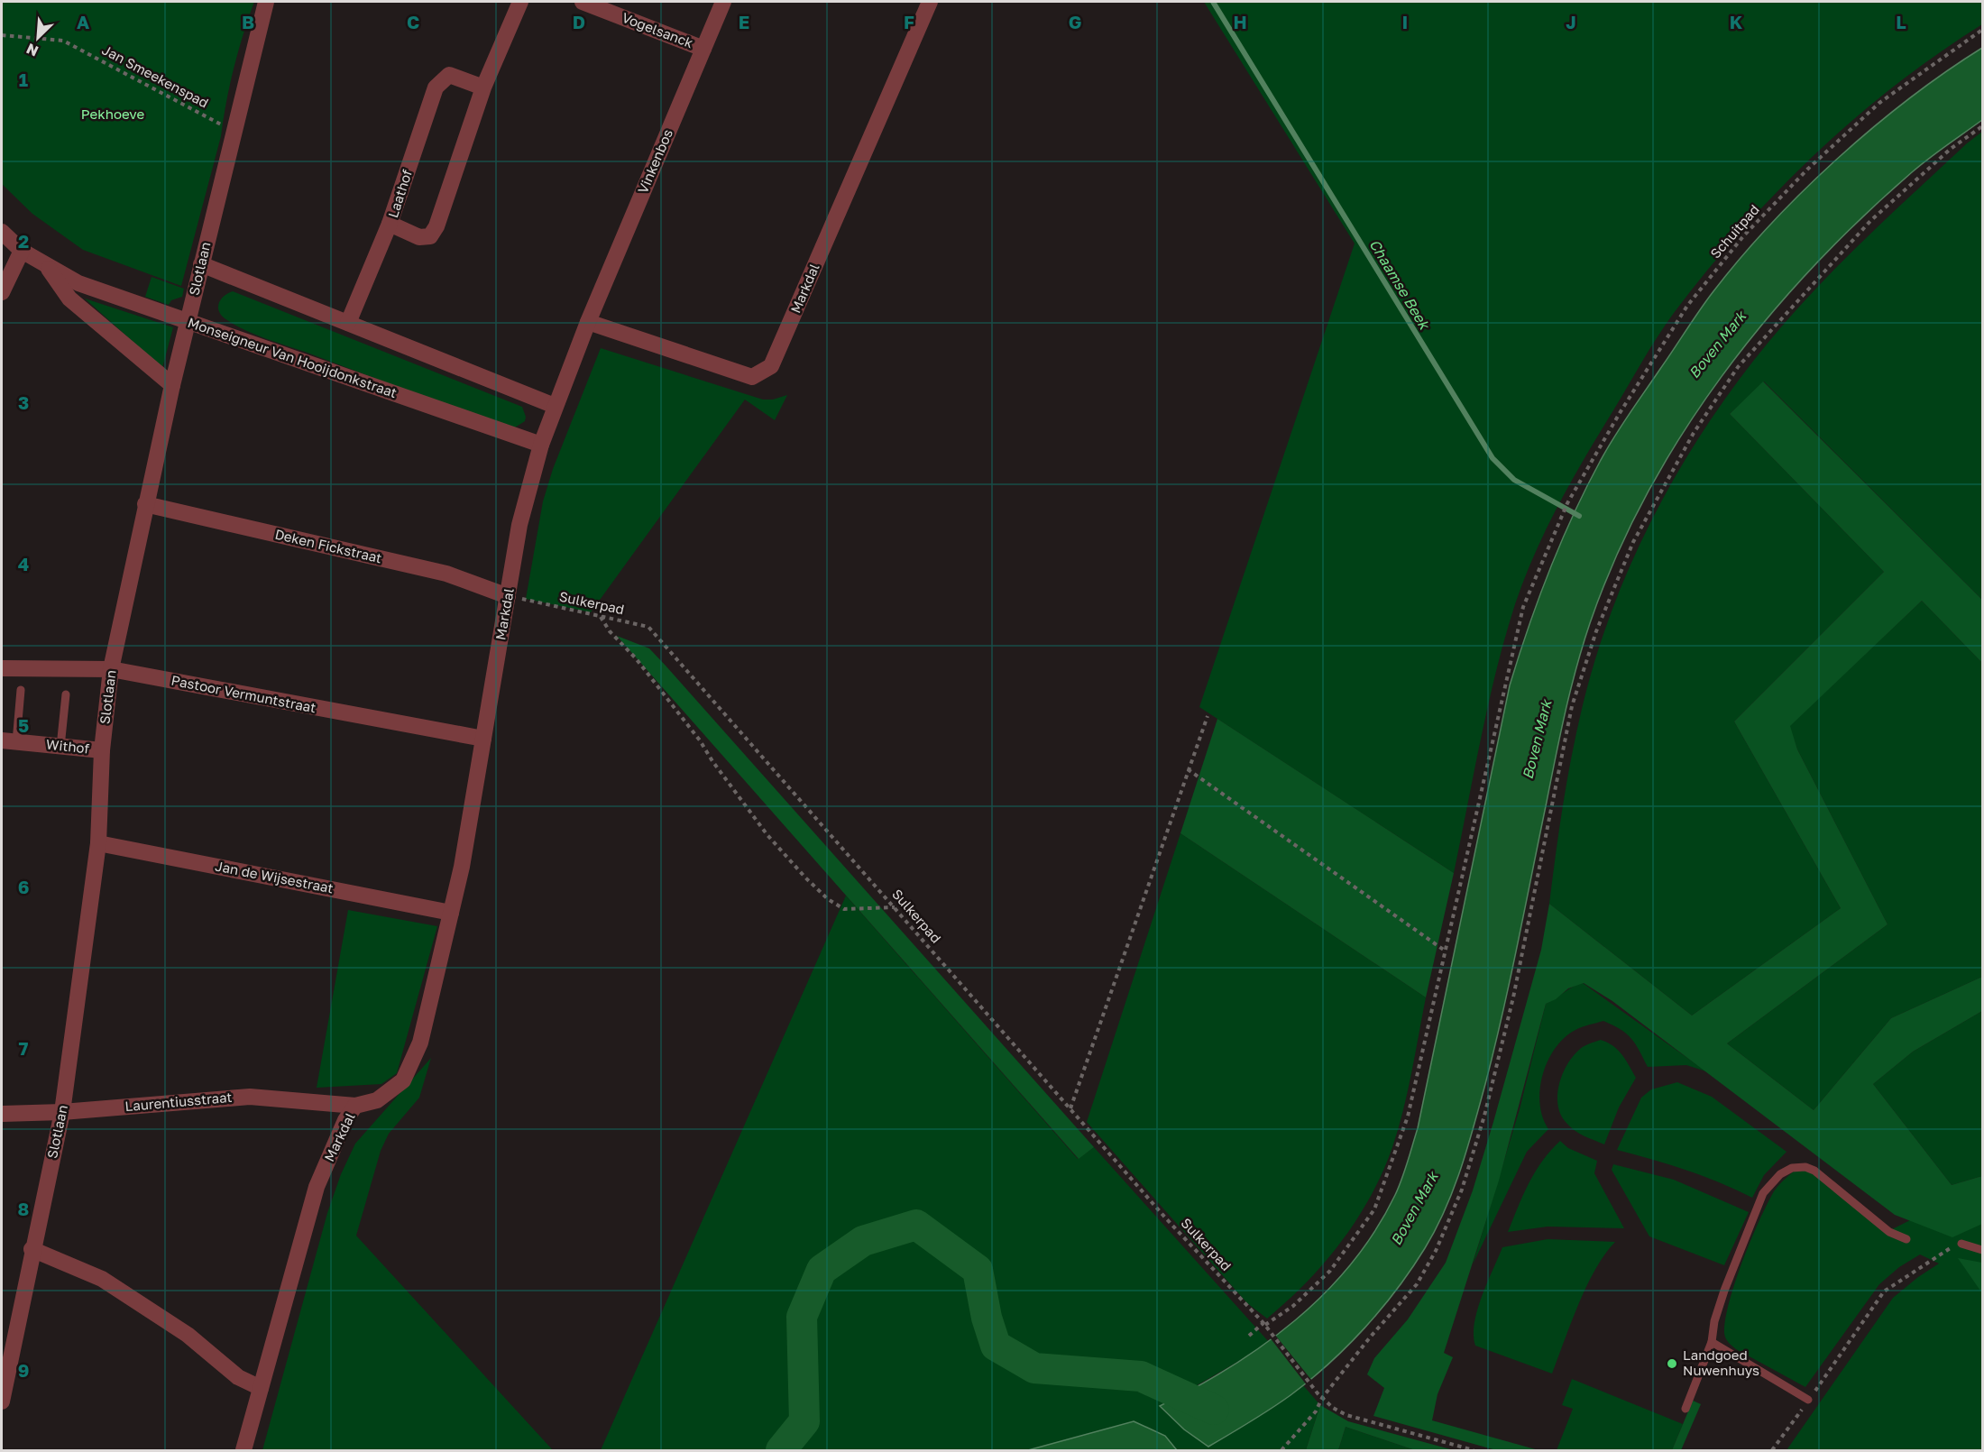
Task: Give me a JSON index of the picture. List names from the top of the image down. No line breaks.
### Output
{"streets":{"street":["Vogelsanck","Vinkenbos","Laathof","Slotlaan","Markdal","Monseigneur Van Hooijdonkstraat","Deken Fickstraat","Pastoor Vermuntstraat","Withof","Jan de Wijsestraat","Laurentiusstraat"],"path":["Jan Smeekenspad","Schuitpad","Sulkerpad"]},"crossings":[["Vogelsanck","Vinkenbos"],["Jan Smeekenspad","Slotlaan"],["Vinkenbos","Markdal"],["Schuitpad","Sulkerpad"],["Slotlaan","Monseigneur Van Hooijdonkstraat"],["Slotlaan","Deken Fickstraat"],["Slotlaan","Pastoor Vermuntstraat"],["Slotlaan","Withof"],["Slotlaan","Jan de Wijsestraat"],["Slotlaan","Laurentiusstraat"],["Markdal","Monseigneur Van Hooijdonkstraat"],["Markdal","Deken Fickstraat"],["Markdal","Sulkerpad"],["Markdal","Pastoor Vermuntstraat"],["Markdal","Jan de Wijsestraat"],["Markdal","Laurentiusstraat"],["Deken Fickstraat","Sulkerpad"]],"water":["Chaamse Beek","Boven Mark"],"parks":["Pekhoeve"],"places":["Landgoed Nuwenhuys"],"north":"bottom left","grid":{"columns":["A","B","C","D","E","F","G","H","I","J","K","L"],"rows":["1","2","3","4","5","6","7","8","9"]}}
